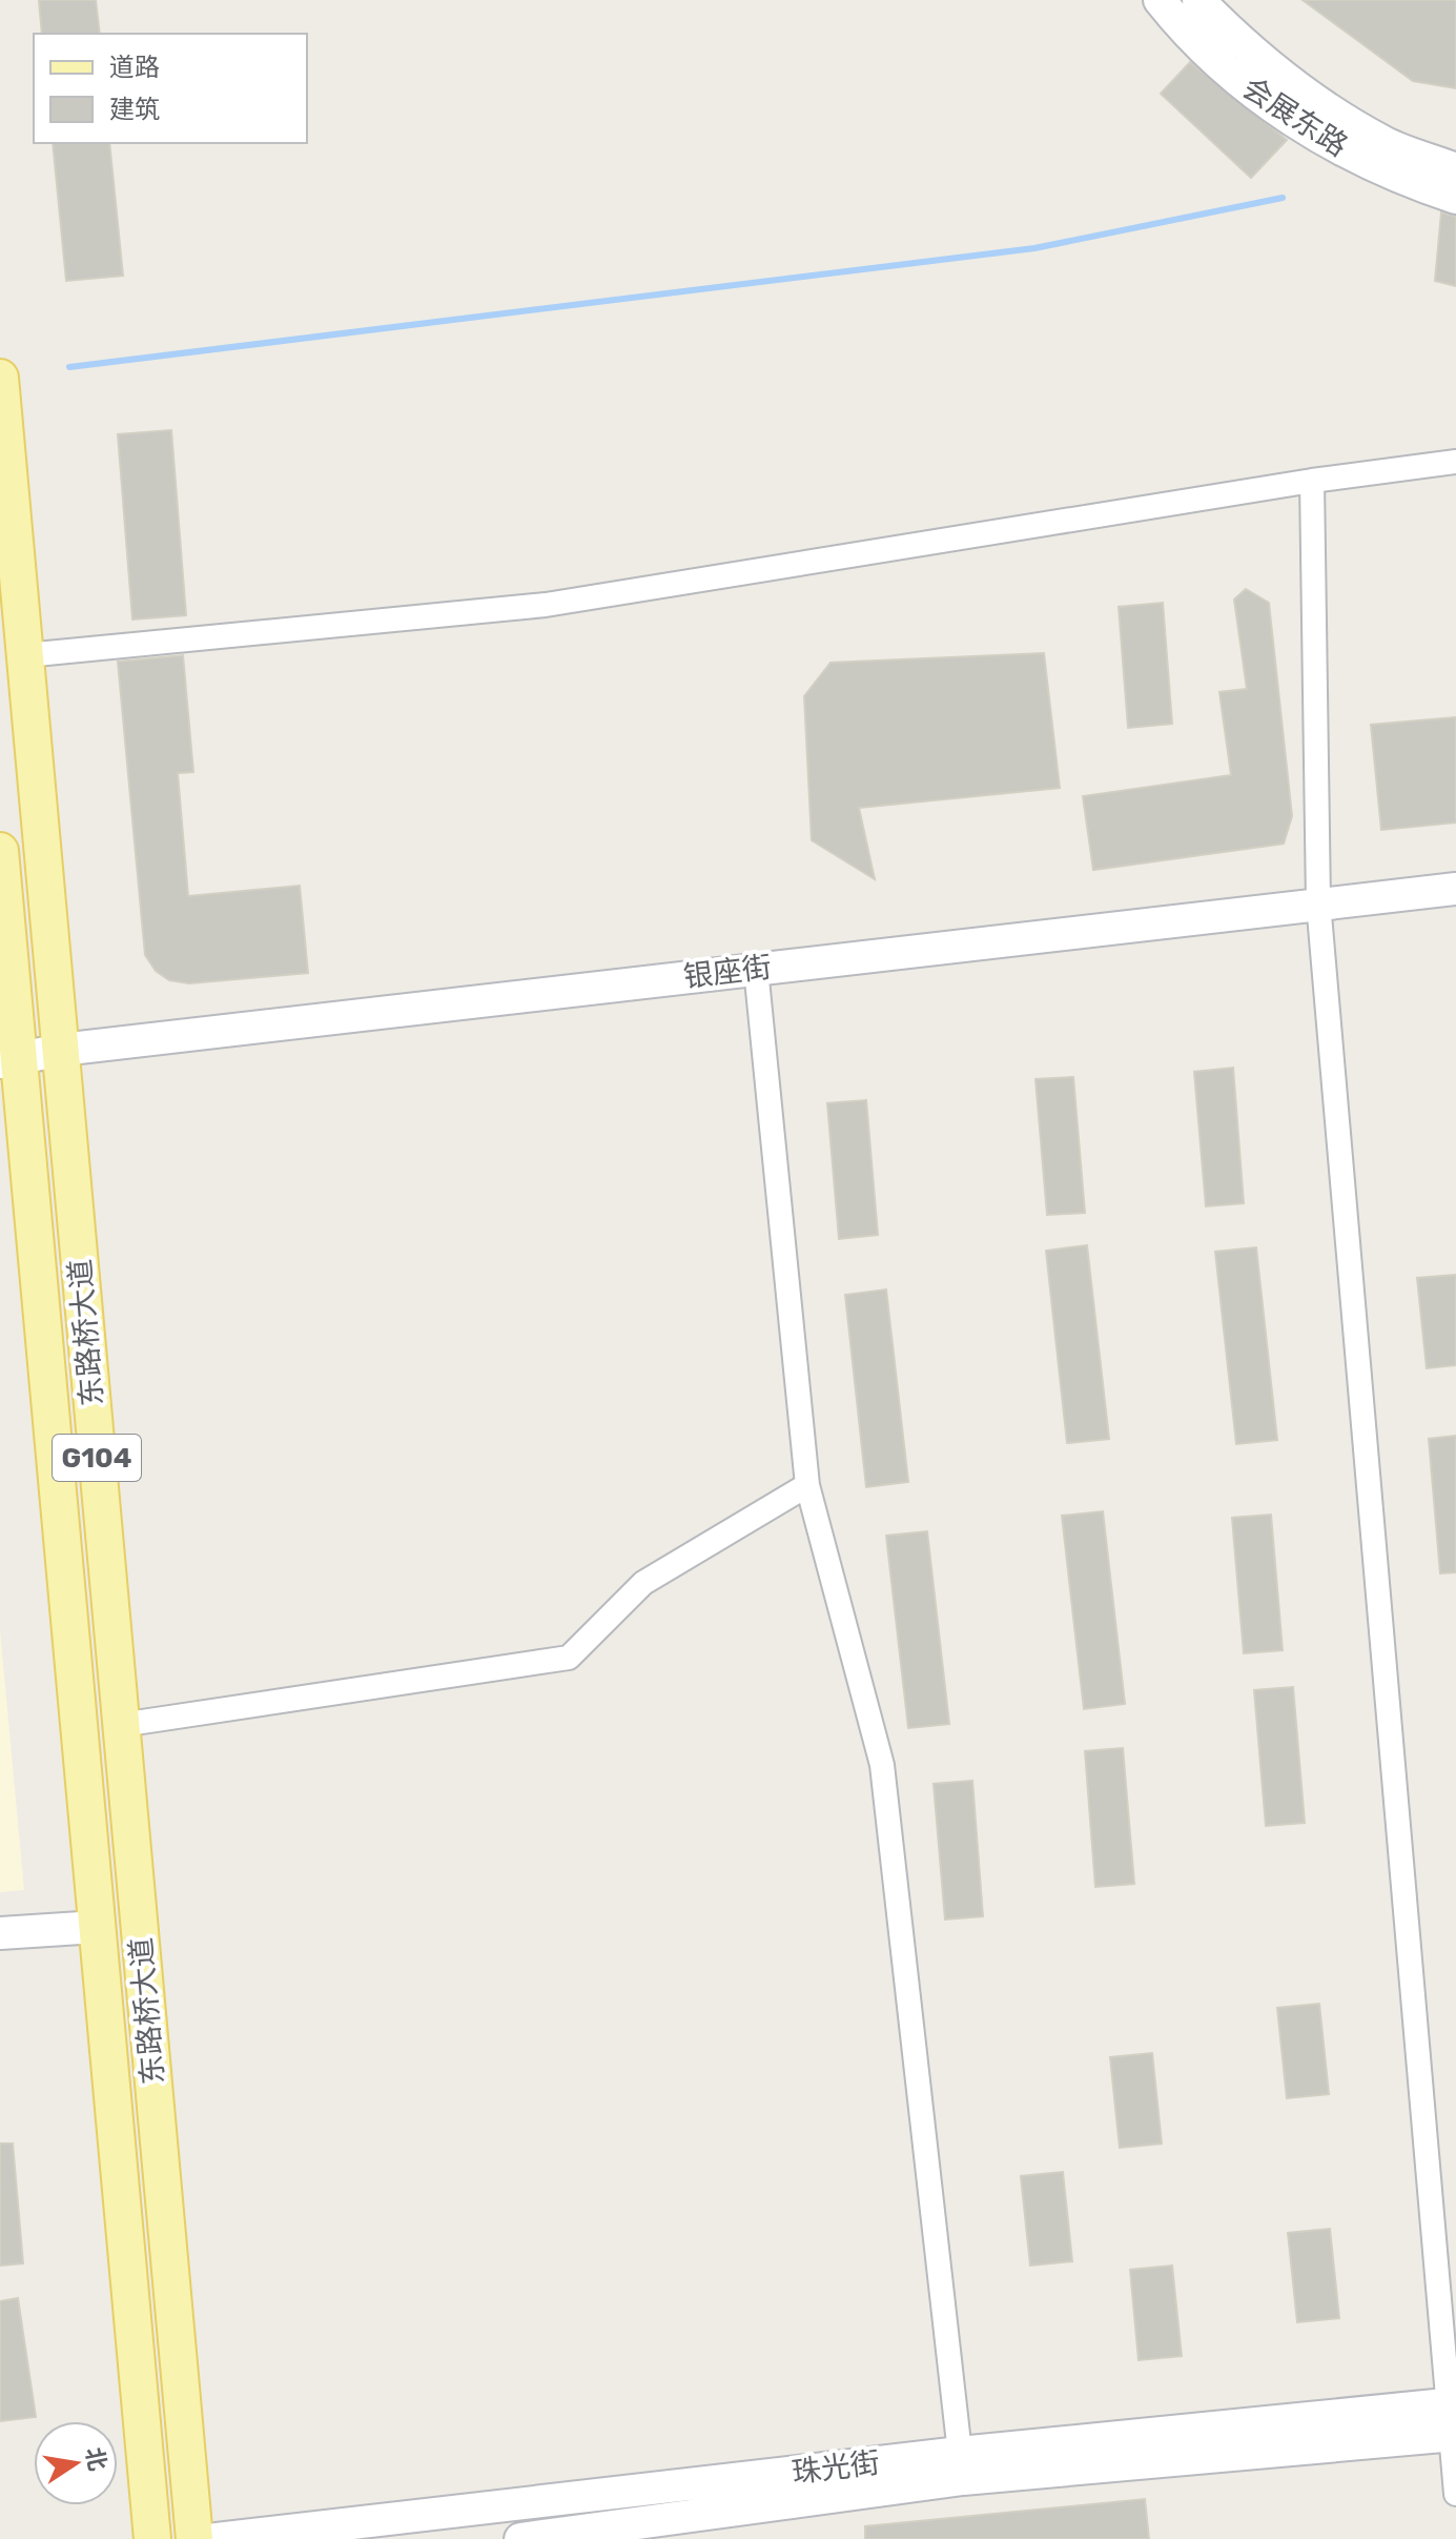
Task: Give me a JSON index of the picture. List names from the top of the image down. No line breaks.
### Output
{"streets":{"main road":["会展东路","银座街","东路桥大道","G104","珠光街"]},"crossings":[["银座街","东路桥大道"]],"legend":["道路","建筑"],"north":"right"}
